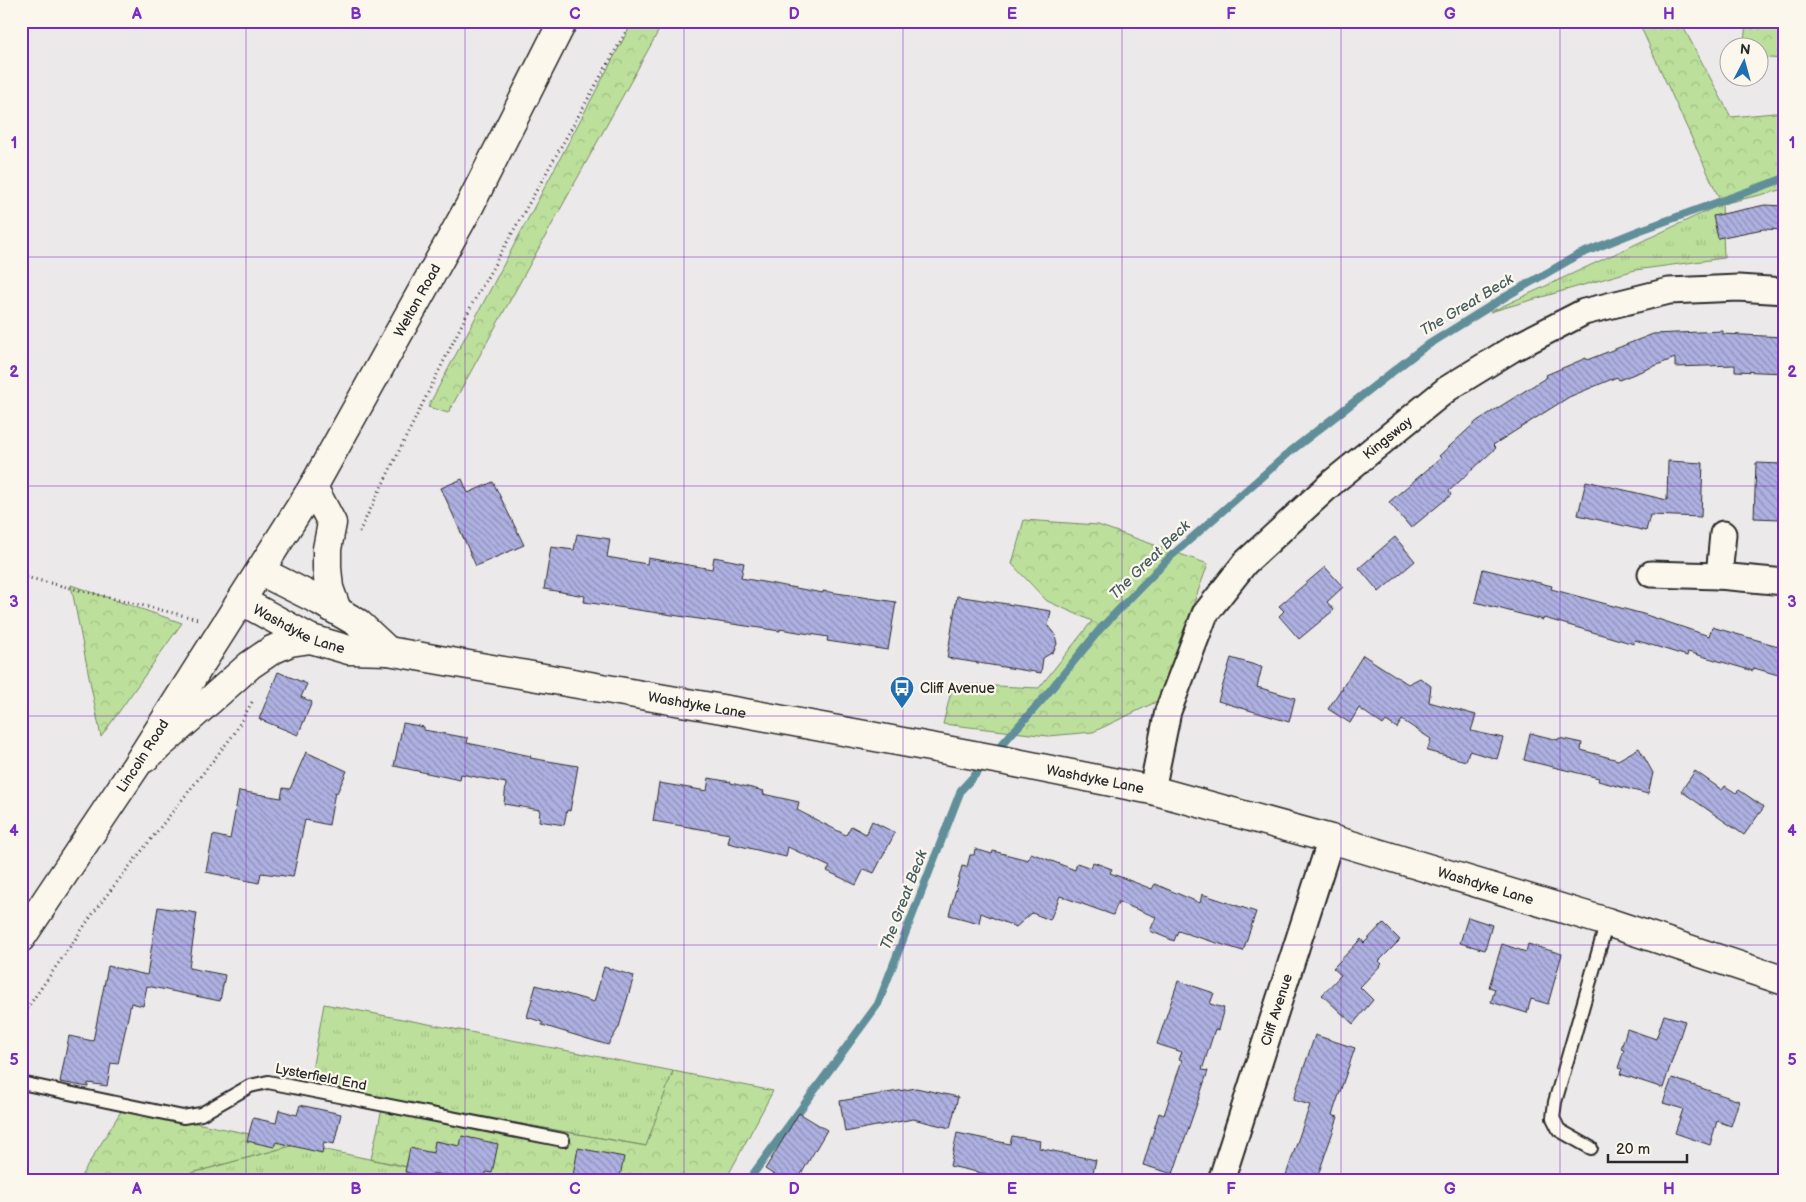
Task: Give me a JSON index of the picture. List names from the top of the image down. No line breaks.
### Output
{"streets":{"main road":["Welton Road","Washdyke Lane","Lincoln Road"],"street":["Kingsway","Cliff Avenue"],"lane":["Lysterfield End"]},"crossings":[["Welton Road","Washdyke Lane"],["Welton Road","Lincoln Road"],["Kingsway","Washdyke Lane"],["Washdyke Lane","Lincoln Road"],["Washdyke Lane","Cliff Avenue"]],"water":["The Great Beck"],"places":{"bus stop":["Cliff Avenue"]},"scale_bar":"20 m","north":"top","grid":{"columns":["A","B","C","D","E","F","G","H"],"rows":["1","2","3","4","5"]}}
